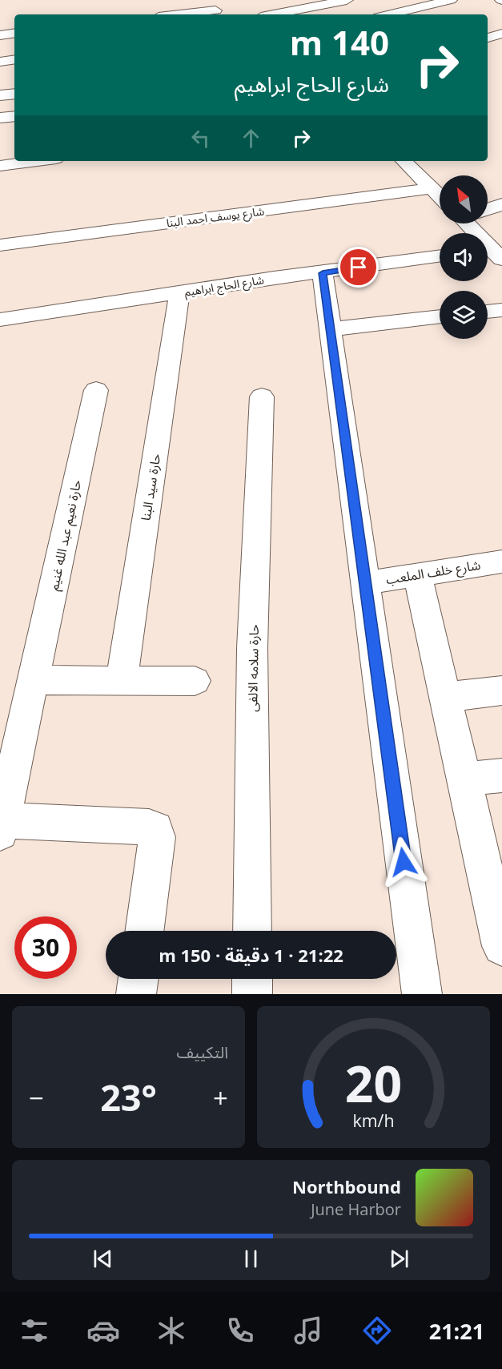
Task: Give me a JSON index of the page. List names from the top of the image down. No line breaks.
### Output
{"streets":{"street":["شارع يوسف احمد البنا","شارع الحاج ابراهيم","حارة سيد البنا","حارة نعيم عبد الله غنيم","شارع خلف الملعب","حارة سلامه الالفى"]},"crossings":[["شارع الحاج ابراهيم","حارة سيد البنا"]],"north":"top left","page":{"turn":["140 m","شارع الحاج ابراهيم"],"limit":"30","trip":"21:22 · 1 دقيقة · 150 m","tile":"التكييف","heat":["−","23°","+"],"song":["Northbound","June Harbor"],"tabs":"21:21","gauge":["20","km/h"]}}
